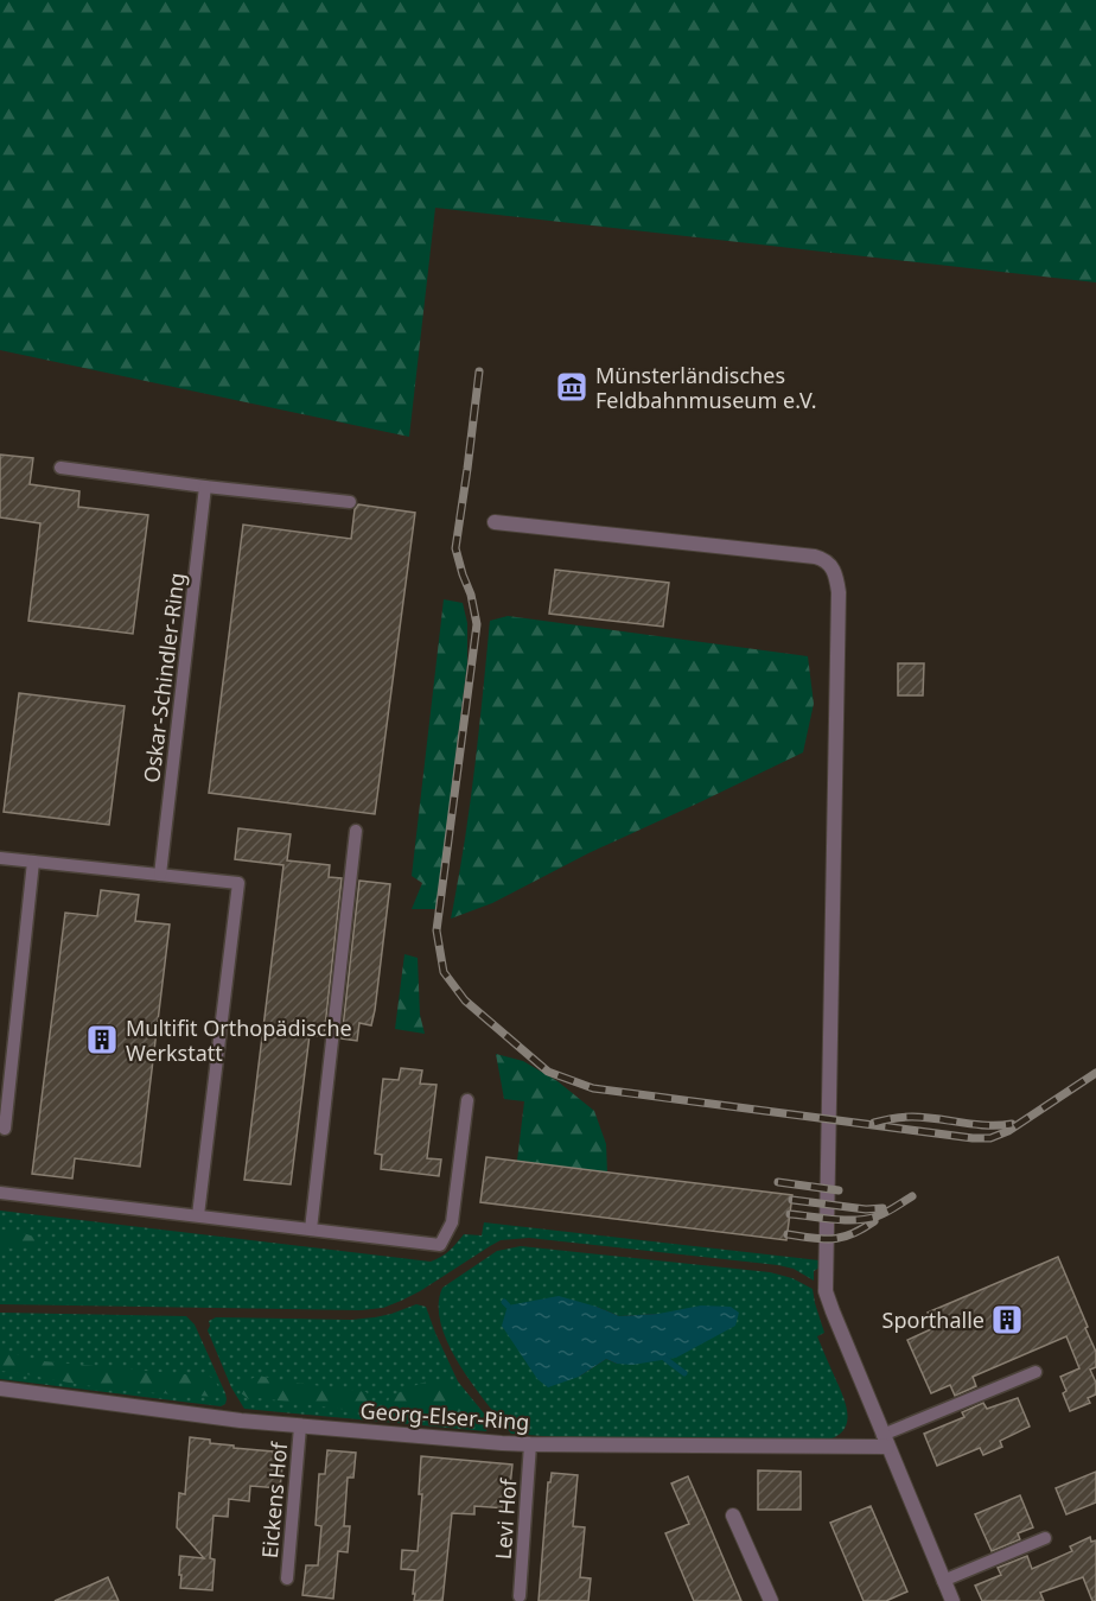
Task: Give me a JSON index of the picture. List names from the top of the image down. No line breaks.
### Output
{"streets":{"street":["Georg-Elser-Ring"],"lane":["Oskar-Schindler-Ring","Eickens Hof","Levi Hof"]},"crossings":[["Georg-Elser-Ring","Eickens Hof"],["Georg-Elser-Ring","Levi Hof"]],"places":{"museum":["Münsterländisches Feldbahnmuseum e.V."],"building":["Multifit Orthopädische Werkstatt","Sporthalle"]}}
